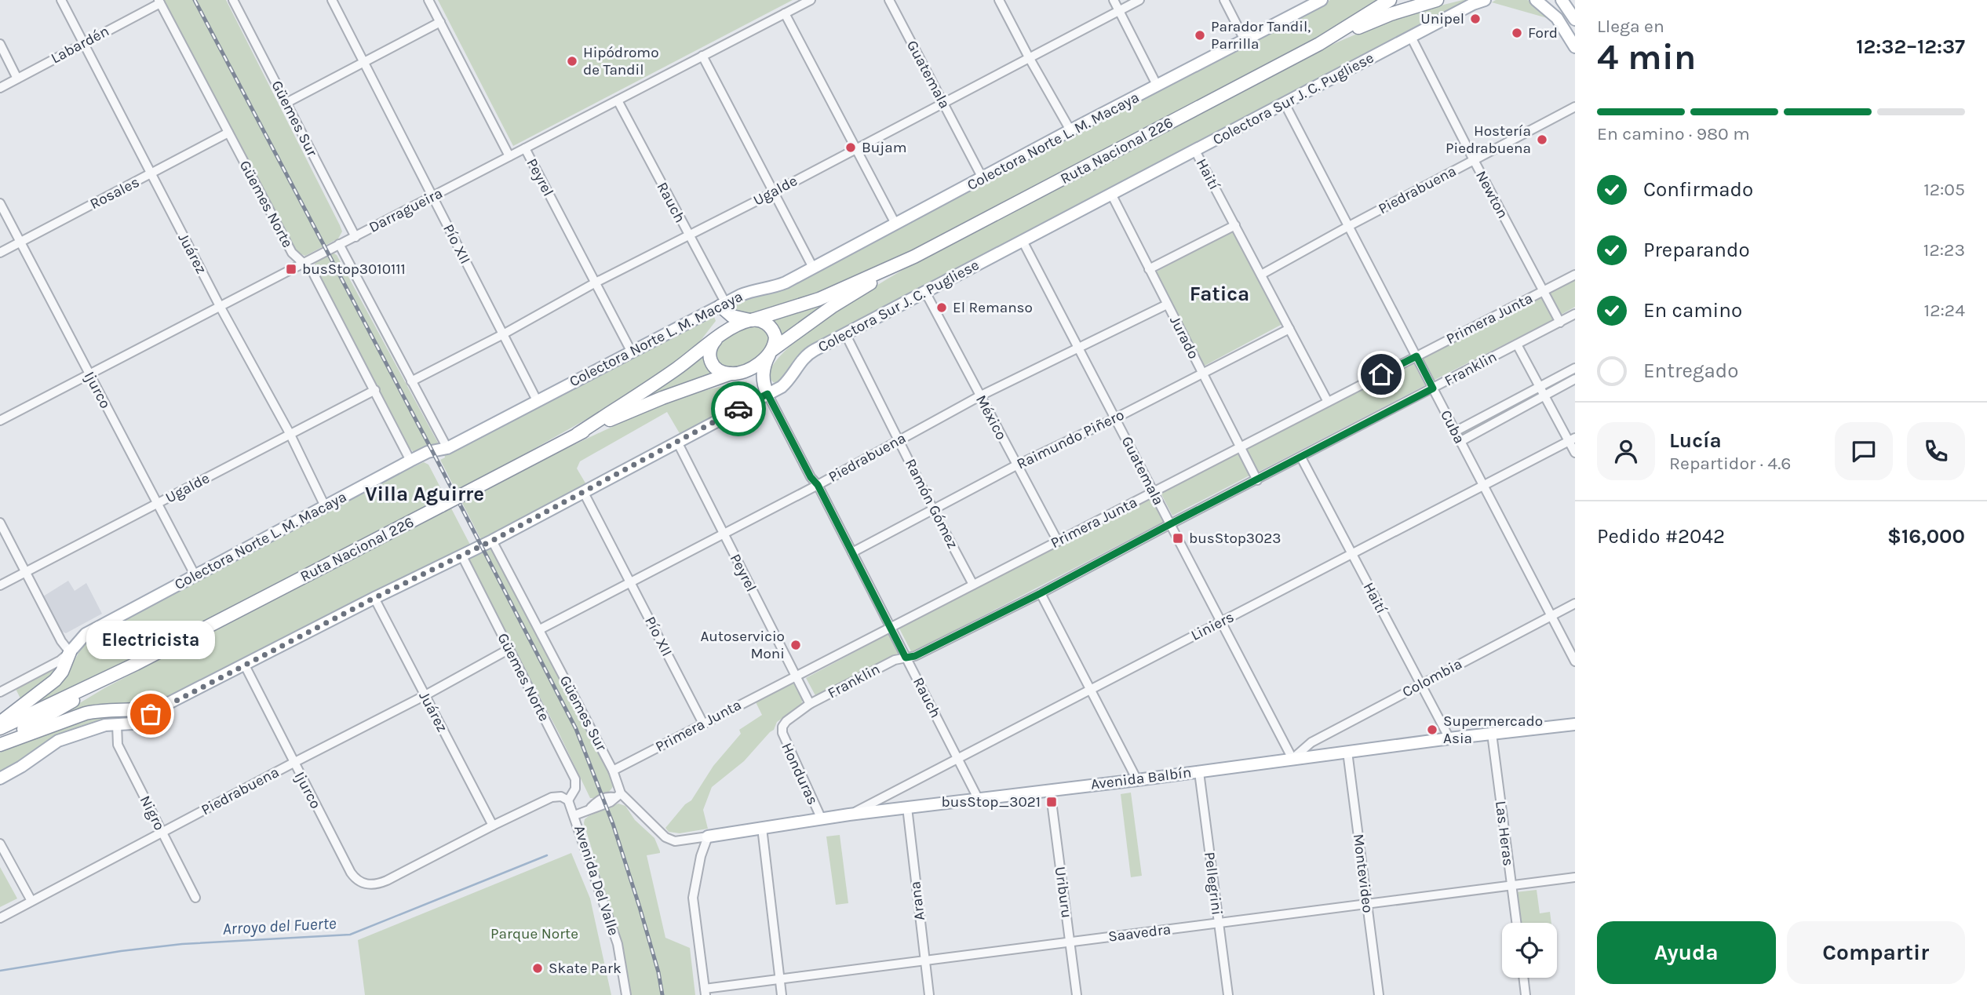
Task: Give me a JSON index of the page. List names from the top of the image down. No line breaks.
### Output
{"streets":{"highway":["Ruta Nacional 226"],"main road":["Colectora Sur J. C. Pugliese","Colectora Norte L. M. Macaya","Avenida Balbín"],"street":["Labardén","Guatemala","Güemes Sur","Haití","Peyrel","Piedrabuena","Ugalde","Rosales","Newton","Rauch","Güemes Norte","Darragueira","Pío XII","Juárez","Primera Junta","Jurado","Franklin","Ijurco","México","Cuba","Raimundo Piñero","Ramón Gómez","Liniers","Colombia","Honduras","Nigro","Las Heras","Montevideo","Avenida Del Valle","Pellegrini","Uriburu","Arana","Saavedra"]},"crossings":[["Labardén","Güemes Norte"],["Labardén","Juárez"],["Guatemala","Colectora Sur J. C. Pugliese"],["Guatemala","Colectora Norte L. M. Macaya"],["Guatemala","Piedrabuena"],["Guatemala","Ugalde"],["Guatemala","Primera Junta"],["Guatemala","Franklin"],["Guatemala","Raimundo Piñero"],["Guatemala","Liniers"],["Guatemala","Colombia"],["Guatemala","Avenida Balbín"],["Colectora Sur J. C. Pugliese","Güemes Sur"],["Colectora Sur J. C. Pugliese","Haití"],["Colectora Sur J. C. Pugliese","Peyrel"],["Colectora Sur J. C. Pugliese","Newton"],["Colectora Sur J. C. Pugliese","Rauch"],["Colectora Sur J. C. Pugliese","Güemes Norte"],["Colectora Sur J. C. Pugliese","Pío XII"],["Colectora Sur J. C. Pugliese","Juárez"],["Colectora Sur J. C. Pugliese","Jurado"],["Colectora Sur J. C. Pugliese","Ijurco"],["Colectora Sur J. C. Pugliese","México"],["Colectora Sur J. C. Pugliese","Cuba"],["Colectora Sur J. C. Pugliese","Ramón Gómez"],["Colectora Sur J. C. Pugliese","Nigro"],["Güemes Sur","Piedrabuena"],["Güemes Sur","Darragueira"],["Güemes Sur","Primera Junta"],["Güemes Sur","Avenida Balbín"],["Colectora Norte L. M. Macaya","Peyrel"],["Colectora Norte L. M. Macaya","Rauch"],["Colectora Norte L. M. Macaya","Güemes Norte"],["Colectora Norte L. M. Macaya","Pío XII"],["Colectora Norte L. M. Macaya","Juárez"],["Colectora Norte L. M. Macaya","Ijurco"],["Haití","Piedrabuena"],["Haití","Primera Junta"],["Haití","Franklin"],["Haití","Raimundo Piñero"],["Haití","Liniers"],["Haití","Colombia"],["Haití","Avenida Balbín"],["Peyrel","Piedrabuena"],["Peyrel","Ugalde"],["Peyrel","Darragueira"],["Peyrel","Primera Junta"],["Peyrel","Franklin"],["Piedrabuena","Newton"],["Piedrabuena","Rauch"],["Piedrabuena","Güemes Norte"],["Piedrabuena","Pío XII"],["Piedrabuena","Juárez"],["Piedrabuena","Jurado"],["Piedrabuena","Ijurco"],["Piedrabuena","México"],["Piedrabuena","Cuba"],["Piedrabuena","Ramón Gómez"],["Piedrabuena","Nigro"],["Ugalde","Rauch"],["Ugalde","Güemes Norte"],["Ugalde","Pío XII"],["Ugalde","Juárez"],["Ugalde","Ijurco"],["Rosales","Güemes Norte"],["Rosales","Juárez"],["Rosales","Ijurco"],["Newton","Primera Junta"],["Newton","Franklin"],["Rauch","Darragueira"],["Rauch","Primera Junta"],["Rauch","Franklin"],["Rauch","Raimundo Piñero"],["Rauch","Liniers"],["Rauch","Avenida Balbín"],["Güemes Norte","Darragueira"],["Güemes Norte","Avenida Del Valle"],["Darragueira","Pío XII"],["Darragueira","Juárez"],["Darragueira","Ijurco"],["Pío XII","Primera Junta"],["Juárez","Ijurco"],["Primera Junta","Jurado"],["Primera Junta","México"],["Primera Junta","Cuba"],["Primera Junta","Ramón Gómez"],["Jurado","Franklin"],["Jurado","Raimundo Piñero"],["Franklin","Cuba"],["Franklin","Honduras"],["México","Raimundo Piñero"],["Cuba","Liniers"],["Cuba","Colombia"],["Raimundo Piñero","Ramón Gómez"],["Liniers","Avenida Balbín"],["Colombia","Avenida Balbín"],["Honduras","Avenida Balbín"],["Avenida Balbín","Las Heras"],["Avenida Balbín","Montevideo"],["Avenida Balbín","Pellegrini"],["Avenida Balbín","Uriburu"],["Avenida Balbín","Arana"],["Las Heras","Saavedra"],["Montevideo","Saavedra"],["Pellegrini","Saavedra"],["Uriburu","Saavedra"],["Arana","Saavedra"]],"districts":["Fatica","Villa Aguirre"],"water":["Arroyo del Fuerte"],"parks":["Parque Norte"],"places":{"other":["Unipel","Ford","Parador Tandil, Parrilla","Hipódromo de Tandil","Hostería Piedrabuena","Bujam","El Remanso","Autoservicio Moni","Electricista","Supermercado Asia","Skate Park"],"transit":["busStop3010111","busStop3023","busStop_3021"]},"page":{"heading":["4 min","Llega en","12:32–12:37"],"panel":["Lucía","Repartidor · 4.6","Pedido #2042","$16,000"],"bar":"En camino · 980 m","list":[["Confirmado","12:05"],["Preparando","12:23"],["En camino","12:24"],"Entregado"],"bubble":"Electricista","buttons":["Ayuda","Compartir"]}}
